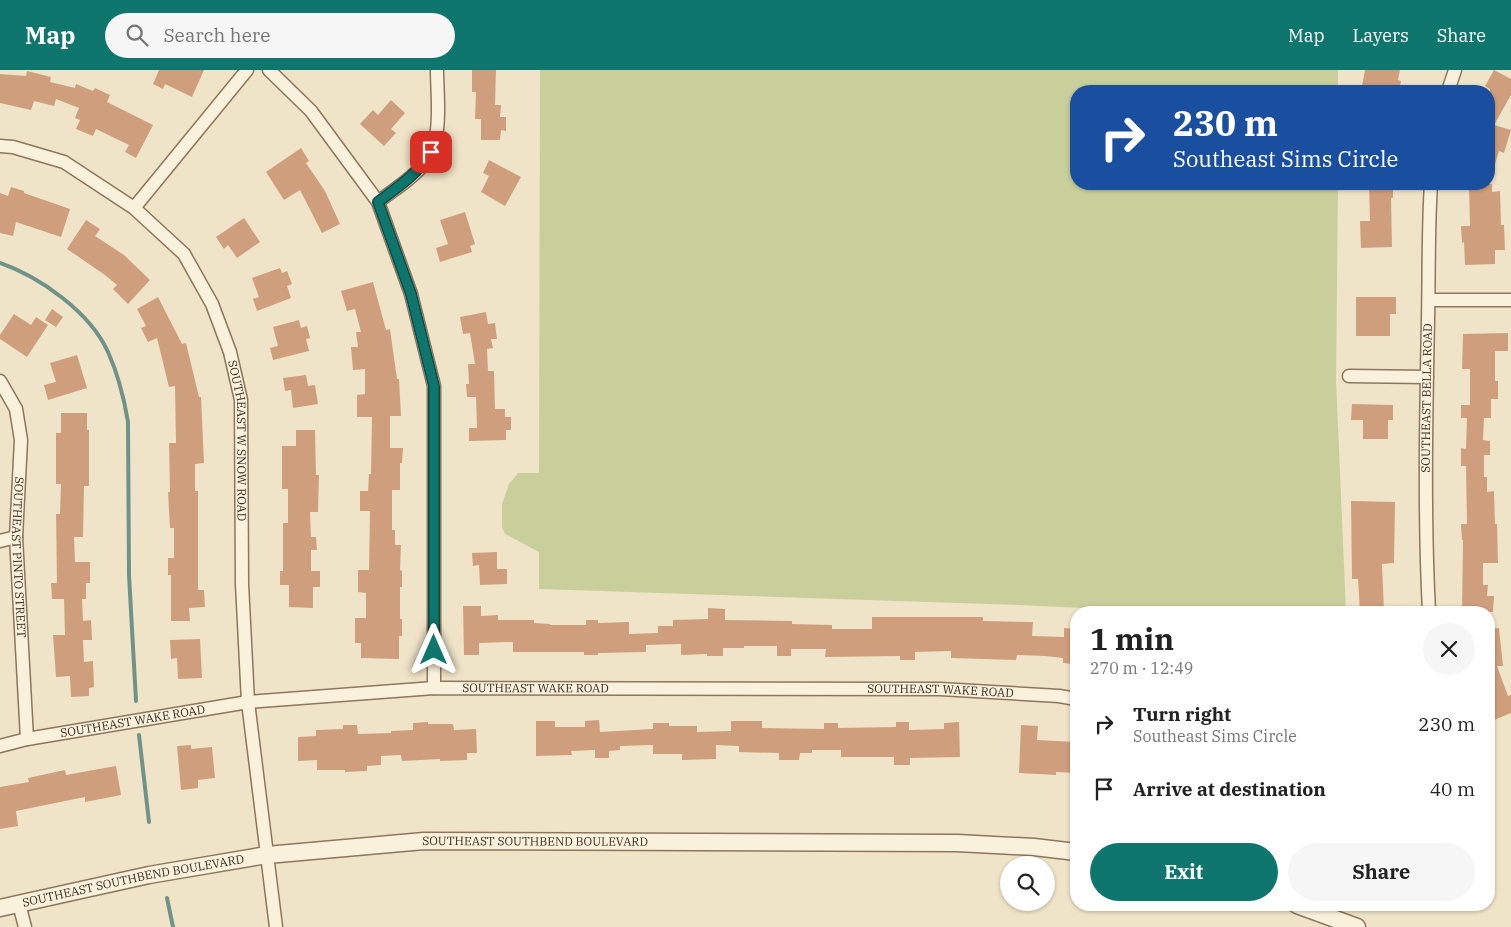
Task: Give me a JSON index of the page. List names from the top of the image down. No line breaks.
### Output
{"streets":{"street":["SOUTHEAST BELLA ROAD","SOUTHEAST W SNOW ROAD","SOUTHEAST PINTO STREET","SOUTHEAST WAKE ROAD","SOUTHEAST SOUTHBEND BOULEVARD"]},"crossings":[["SOUTHEAST W SNOW ROAD","SOUTHEAST WAKE ROAD"],["SOUTHEAST W SNOW ROAD","SOUTHEAST SOUTHBEND BOULEVARD"],["SOUTHEAST PINTO STREET","SOUTHEAST WAKE ROAD"]],"page":{"header":"Map","search":"Search here","nav":["Map","Layers","Share"],"turn":["230 m","Southeast Sims Circle"],"heading":["1 min","270 m · 12:49"],"list":[{"name":"Turn right","note":"Southeast Sims Circle","value":"230 m"},{"name":"Arrive at destination","value":"40 m"}],"buttons":["Exit","Share"]}}
